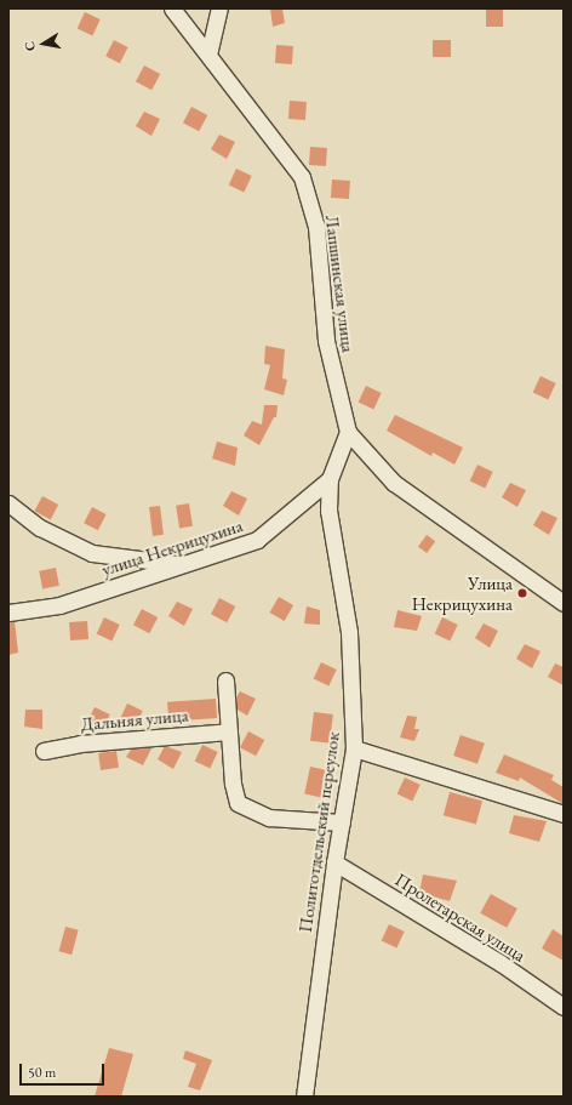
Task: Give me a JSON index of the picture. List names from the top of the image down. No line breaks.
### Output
{"streets":{"street":["Лапшинская улица","улица Некрицухина","Дальняя улица","Политотдельский переулок","Пролетарская улица"]},"crossings":[["Лапшинская улица","Политотдельский переулок"],["улица Некрицухина","Политотдельский переулок"],["Политотдельский переулок","Пролетарская улица"]],"places":["Улица Некрицухина"],"scale_bar":"50 m","north":"left"}
